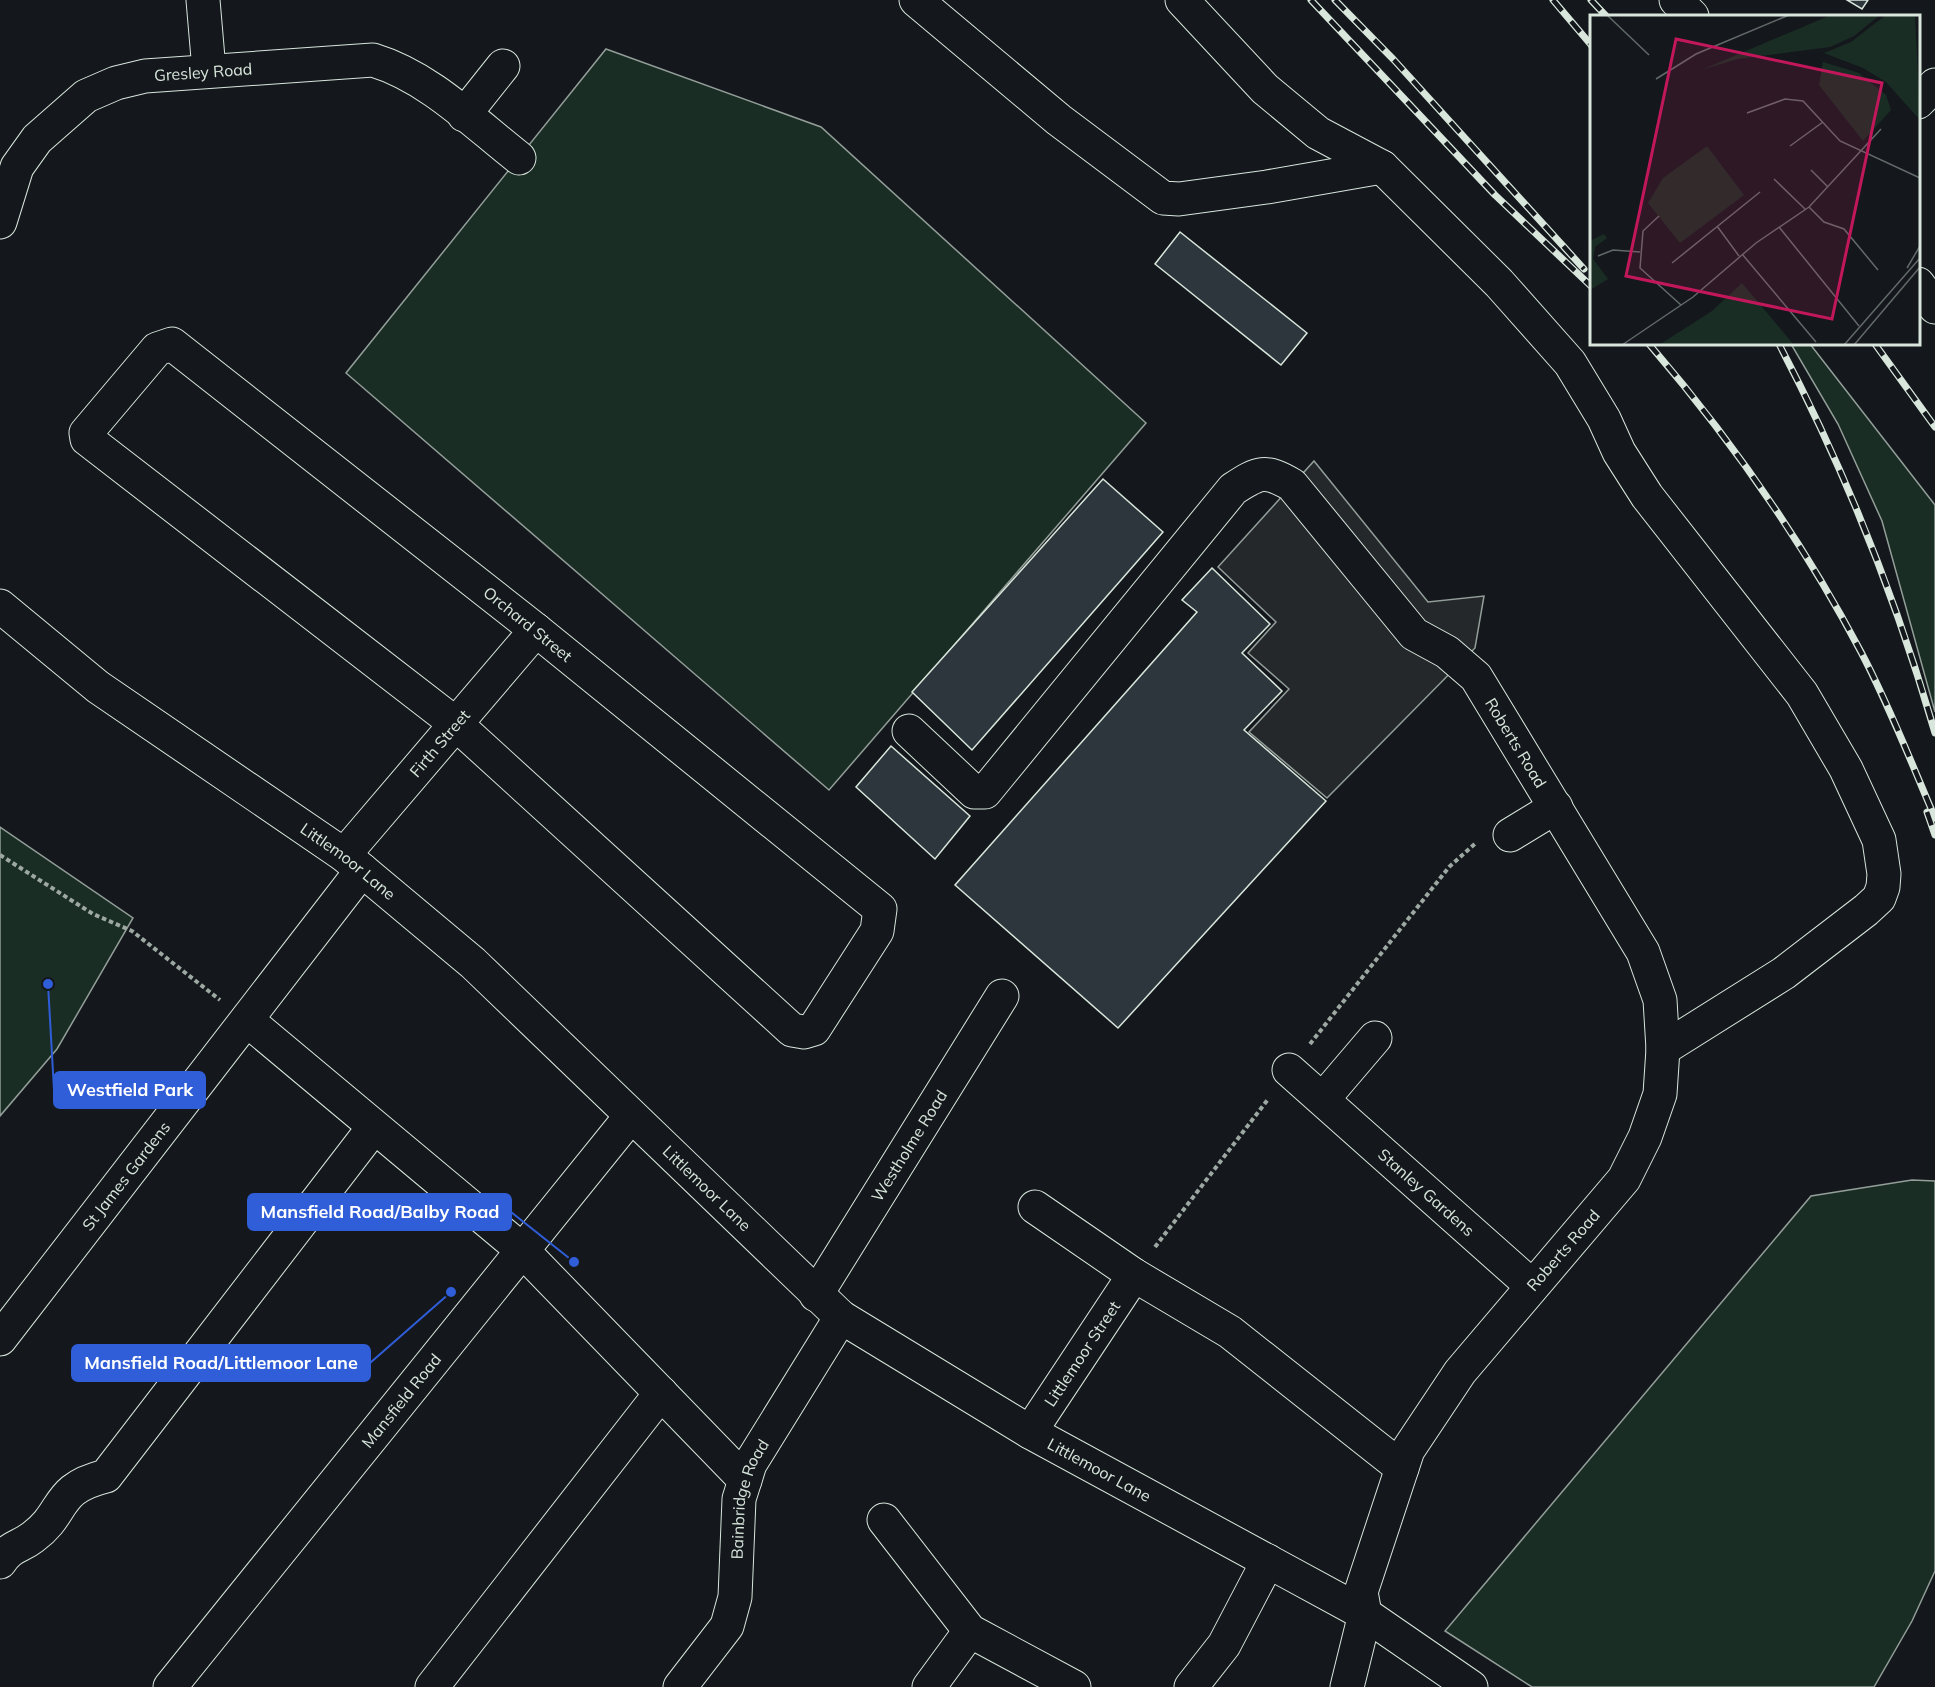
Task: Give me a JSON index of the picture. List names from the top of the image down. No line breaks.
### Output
{"streets":{"street":["Gresley Road","Orchard Street","Roberts Road","Firth Street","Littlemoor Lane","Westholme Road","St James Gardens","Stanley Gardens","Littlemoor Street","Mansfield Road","Bainbridge Road"]},"crossings":[["Orchard Street","Firth Street"],["Roberts Road","Littlemoor Lane"],["Roberts Road","Stanley Gardens"],["Firth Street","Littlemoor Lane"],["Firth Street","St James Gardens"],["Littlemoor Lane","Westholme Road"],["Littlemoor Lane","St James Gardens"],["Littlemoor Lane","Littlemoor Street"],["Littlemoor Lane","Mansfield Road"],["Littlemoor Lane","Bainbridge Road"]],"places":["Westfield Park","Mansfield Road/Balby Road","Mansfield Road/Littlemoor Lane"]}
